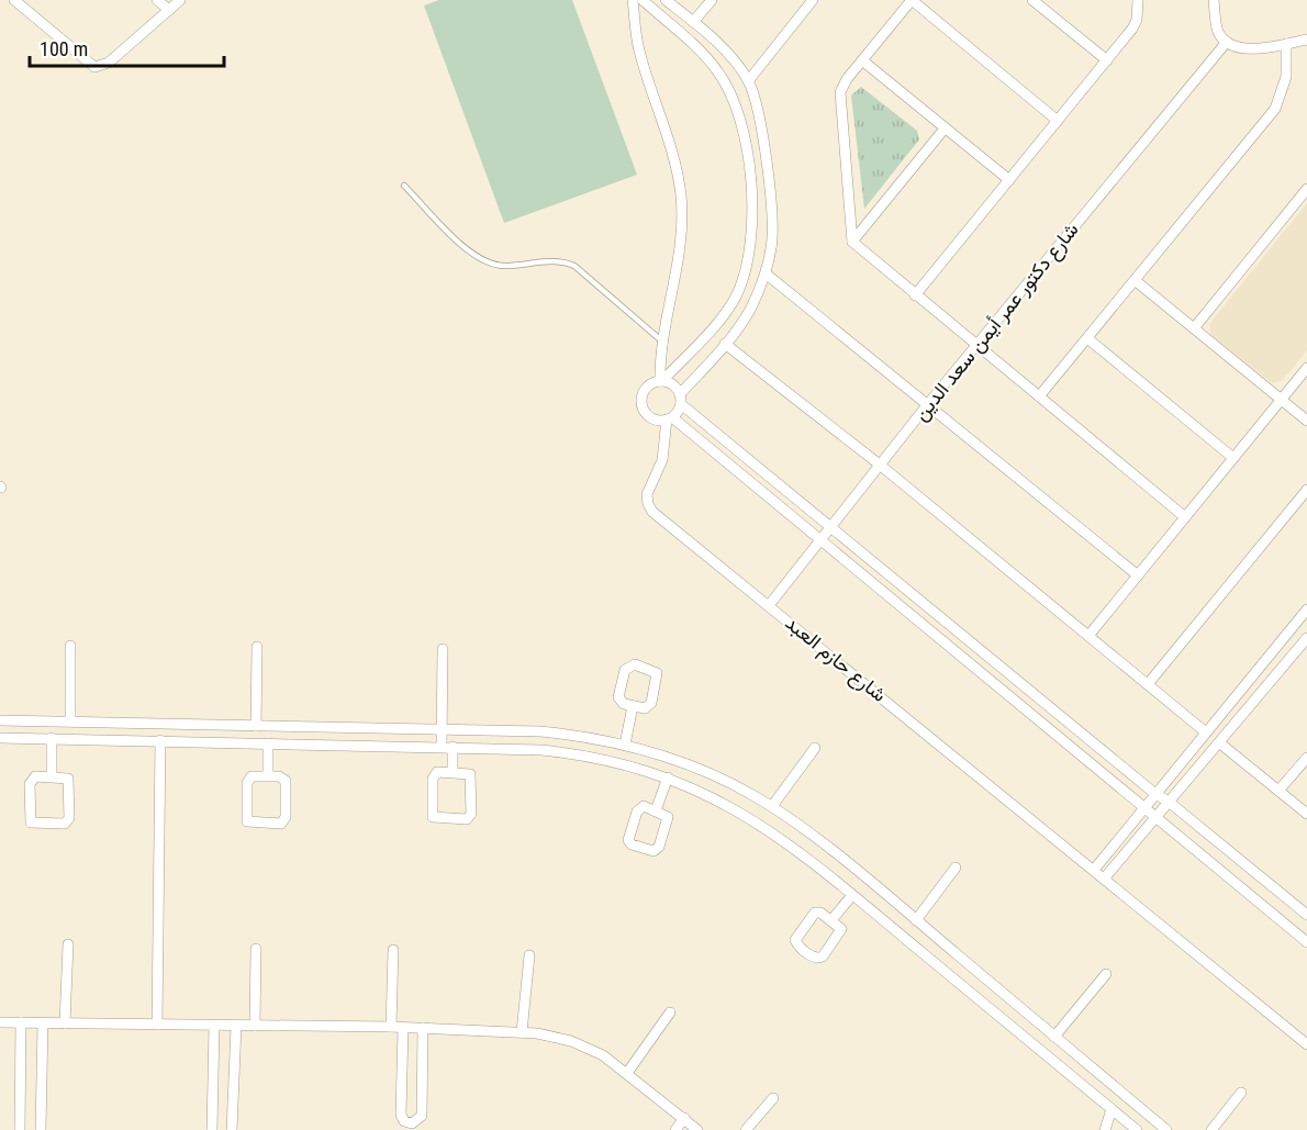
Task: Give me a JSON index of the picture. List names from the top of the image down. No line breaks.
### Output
{"streets":{"street":["شارع دكتور عمر أيمن سعد الدين","شارع حازم العبد"]},"crossings":[["شارع دكتور عمر أيمن سعد الدين","شارع حازم العبد"]],"scale_bar":"100 m"}
